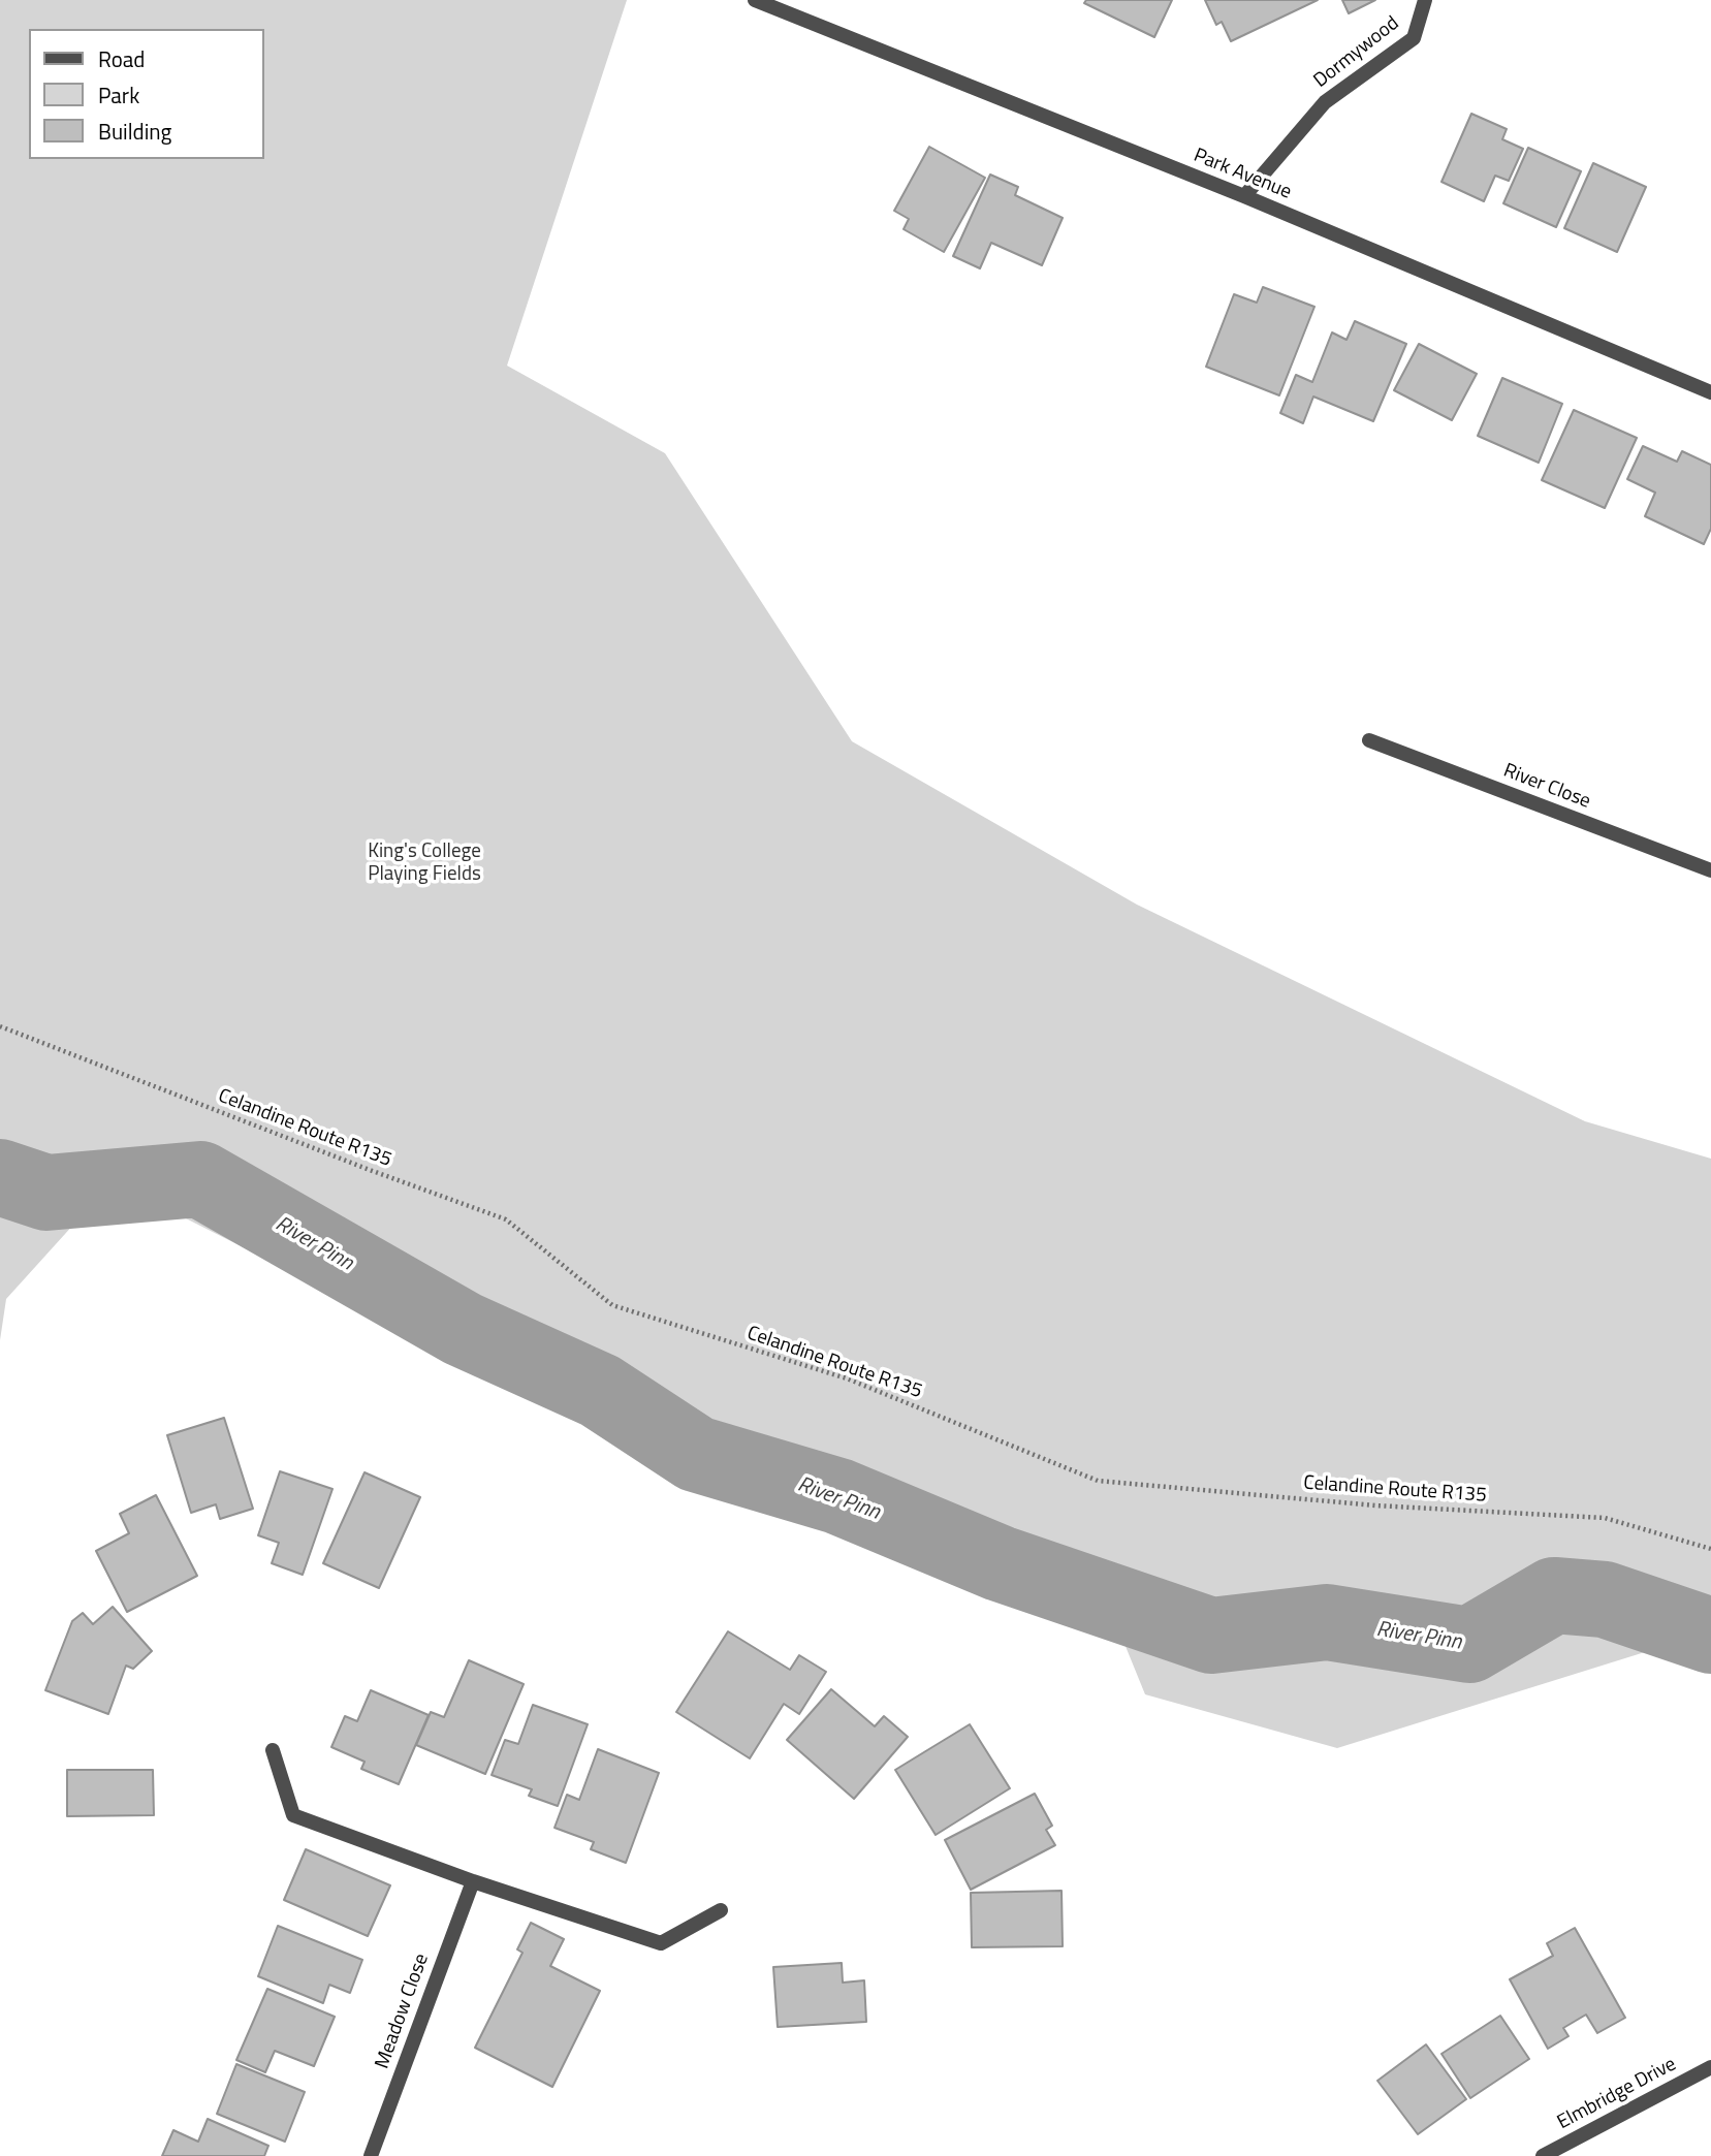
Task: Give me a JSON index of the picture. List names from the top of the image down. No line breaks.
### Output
{"streets":{"street":["Dormywood","Park Avenue","River Close","Meadow Close","Elmbridge Drive"],"path":["Celandine Route R135"]},"crossings":[["Dormywood","Park Avenue"]],"water":["River Pinn"],"parks":["King's College Playing Fields"],"legend":["Road","Park","Building"]}
